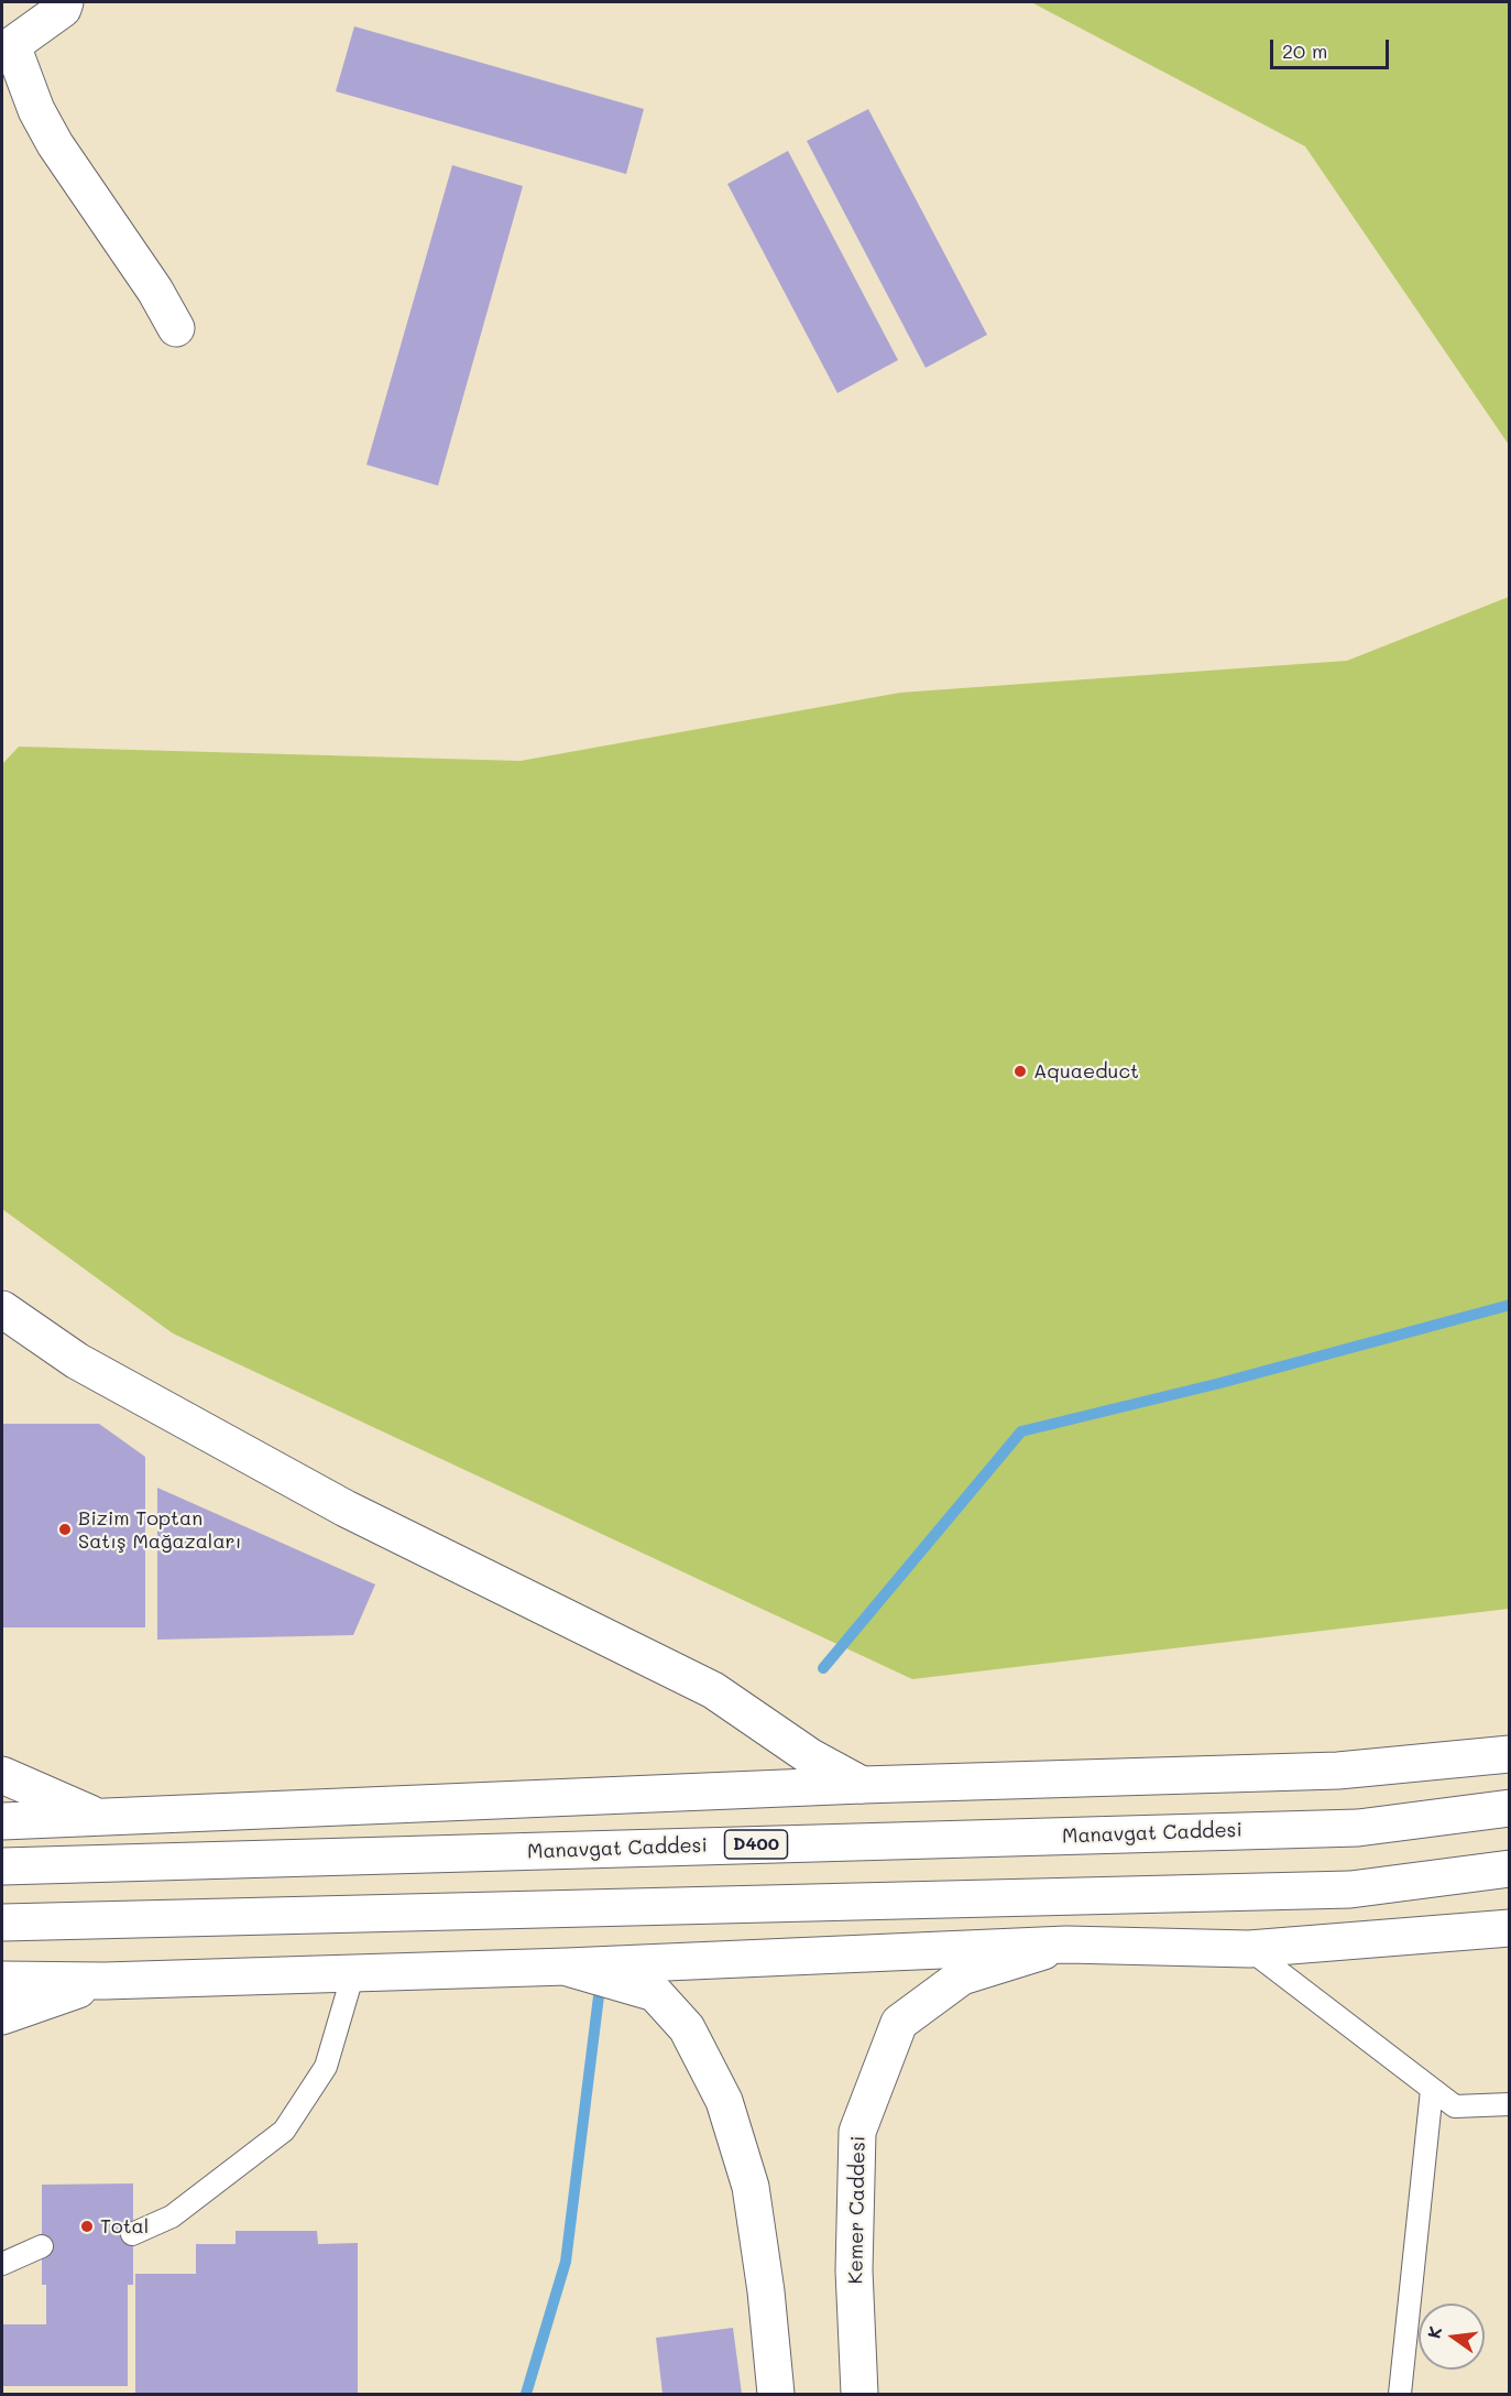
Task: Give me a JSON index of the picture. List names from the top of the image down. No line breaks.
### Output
{"streets":{"main road":["Manavgat Caddesi","D400","Kemer Caddesi"]},"places":["Aquaeduct","Bizim Toptan Satış Mağazaları","Total"],"scale_bar":"20 m","north":"left"}
